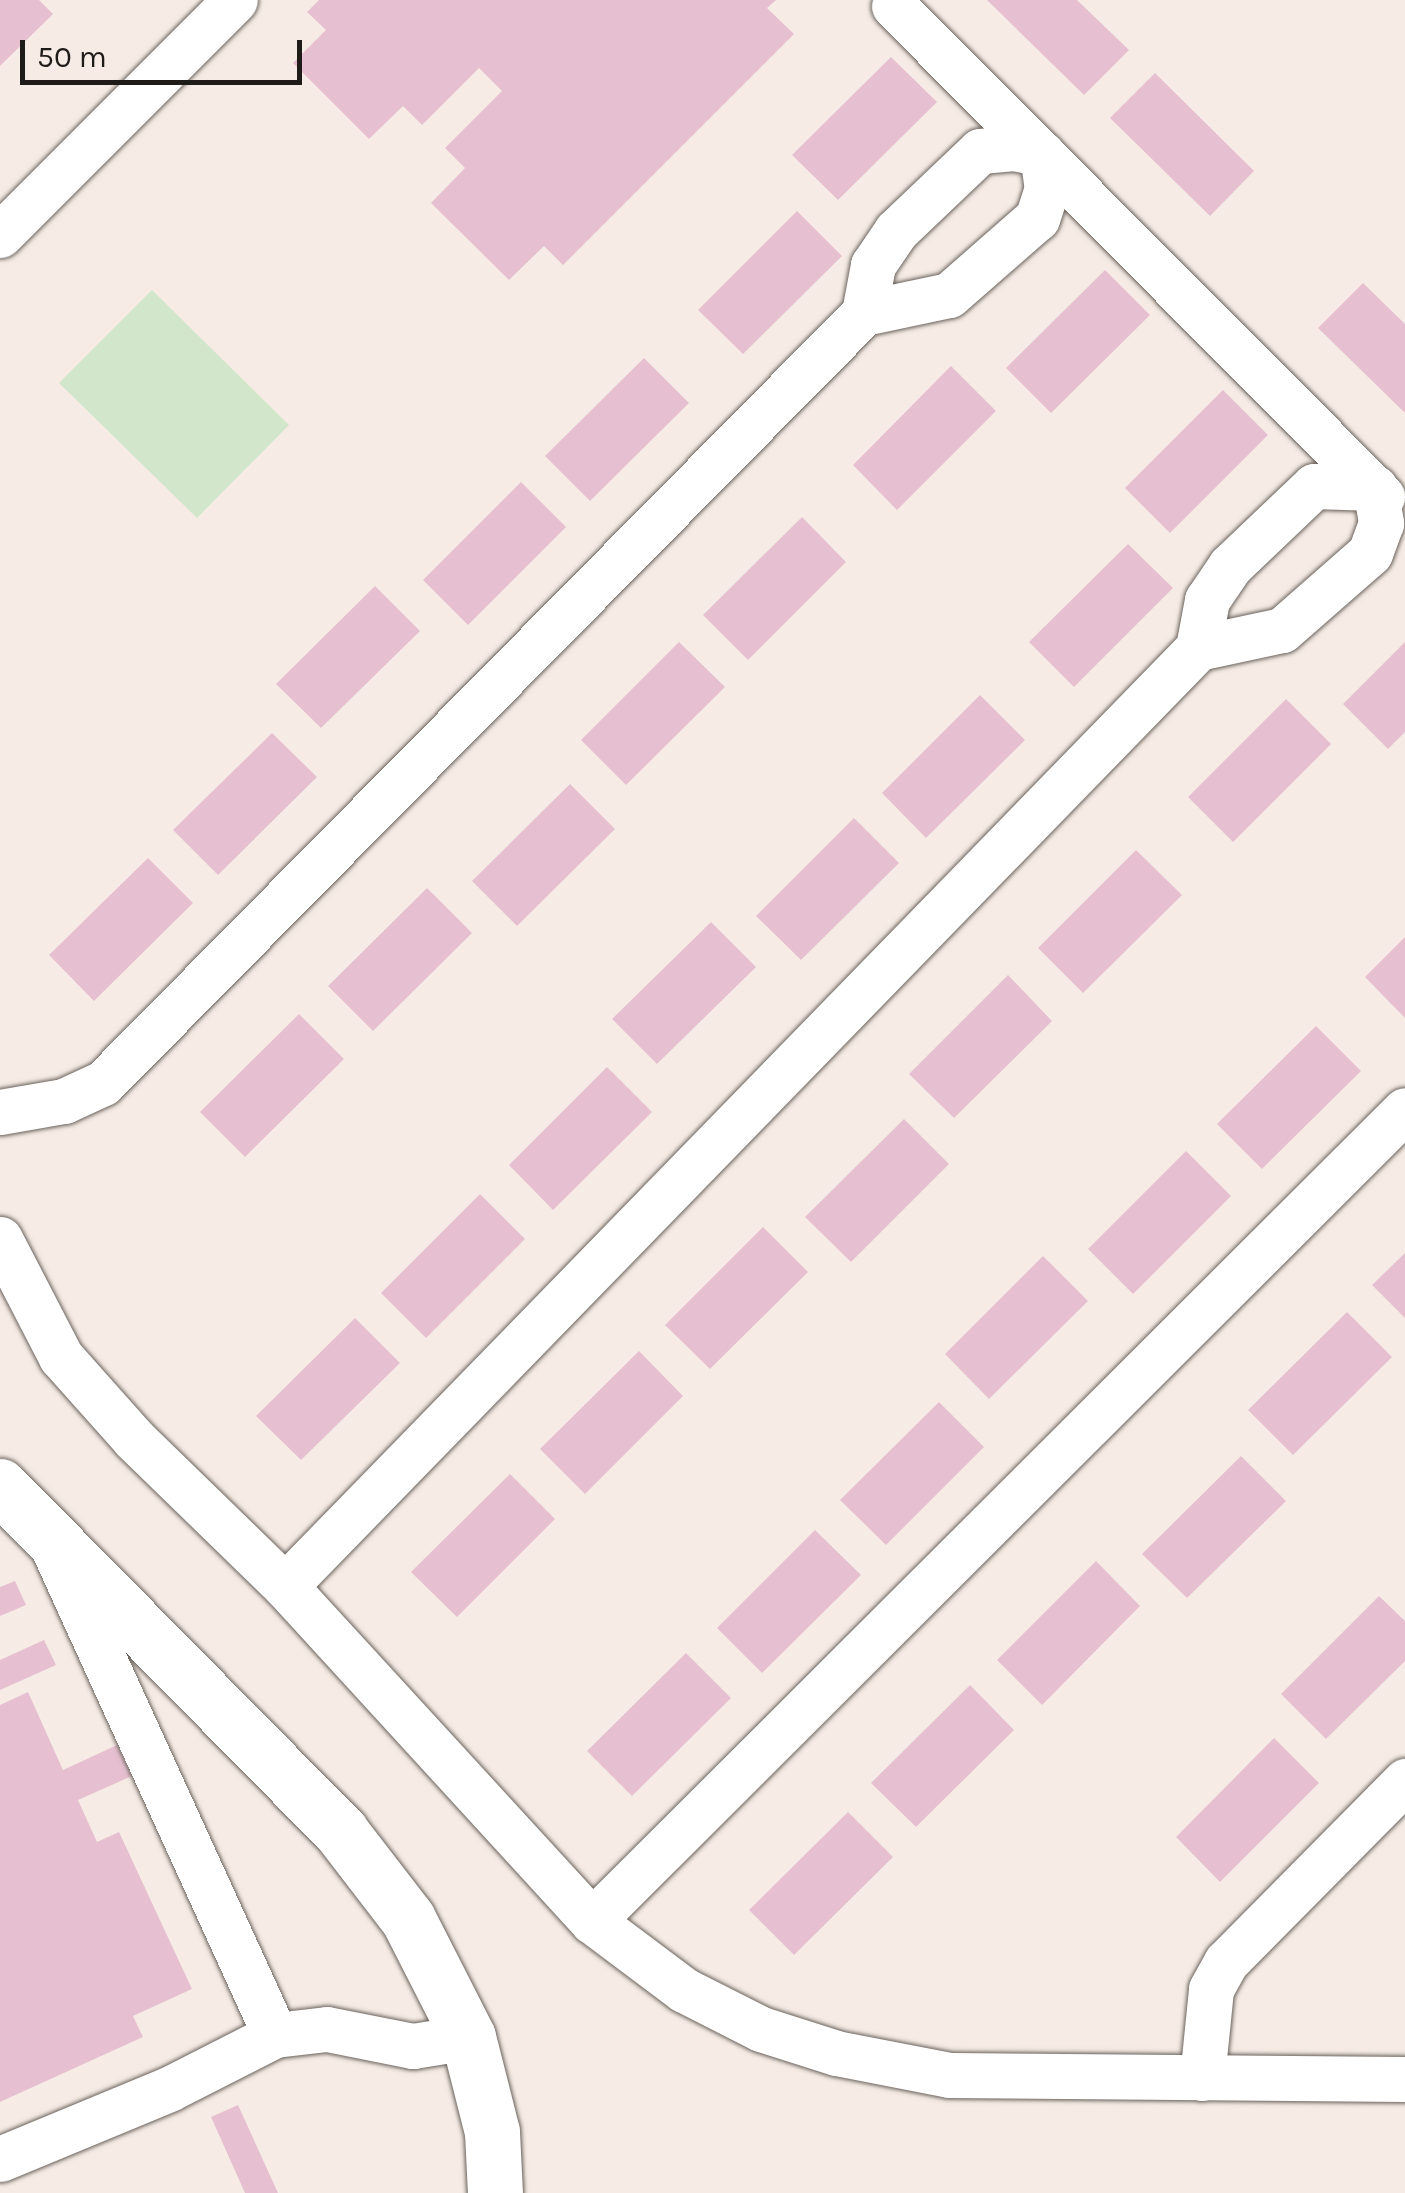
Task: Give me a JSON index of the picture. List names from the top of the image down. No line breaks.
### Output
{"scale_bar":"50 m"}
